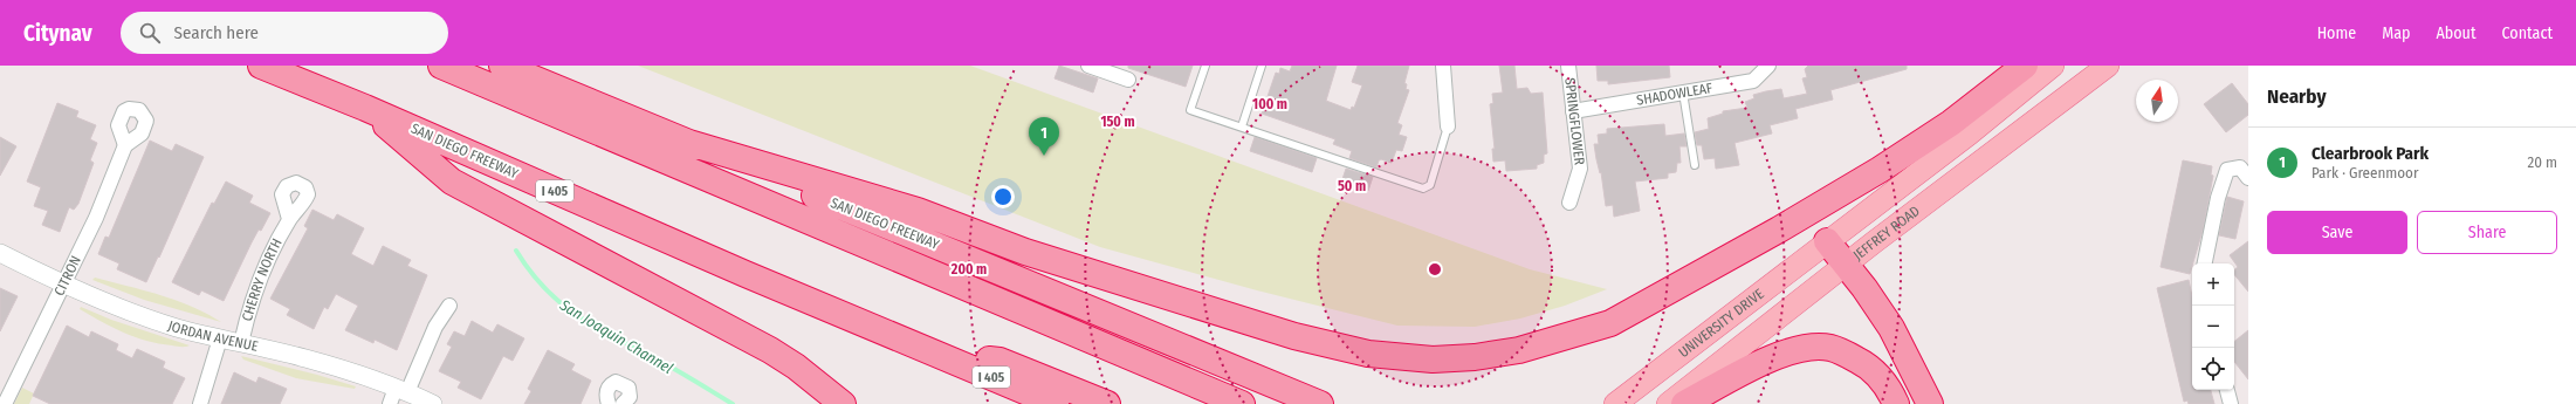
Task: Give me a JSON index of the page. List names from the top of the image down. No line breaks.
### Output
{"streets":{"highway":["SAN DIEGO FREEWAY","I 405"],"main road":["JEFFREY ROAD","UNIVERSITY DRIVE"],"street":["SHADOWLEAF","SPRINGFLOWER","CITRON","CHERRY NORTH","JORDAN AVENUE"]},"crossings":[["SHADOWLEAF","SPRINGFLOWER"],["JEFFREY ROAD","UNIVERSITY DRIVE"],["CITRON","JORDAN AVENUE"],["CHERRY NORTH","JORDAN AVENUE"]],"water":["San Joaquin Channel"],"north":"top","page":{"header":"Citynav","search":"Search here","nav":["Home","Map","About","Contact"],"heading":"Nearby","pins":"1","list":[{"mark":"1","name":"Clearbrook Park","note":"Park · Greenmoor","value":"20 m"}],"buttons":["Save","Share"],"map_buttons":["+","−"]},"rings":["100 m","150 m","50 m","200 m"]}
